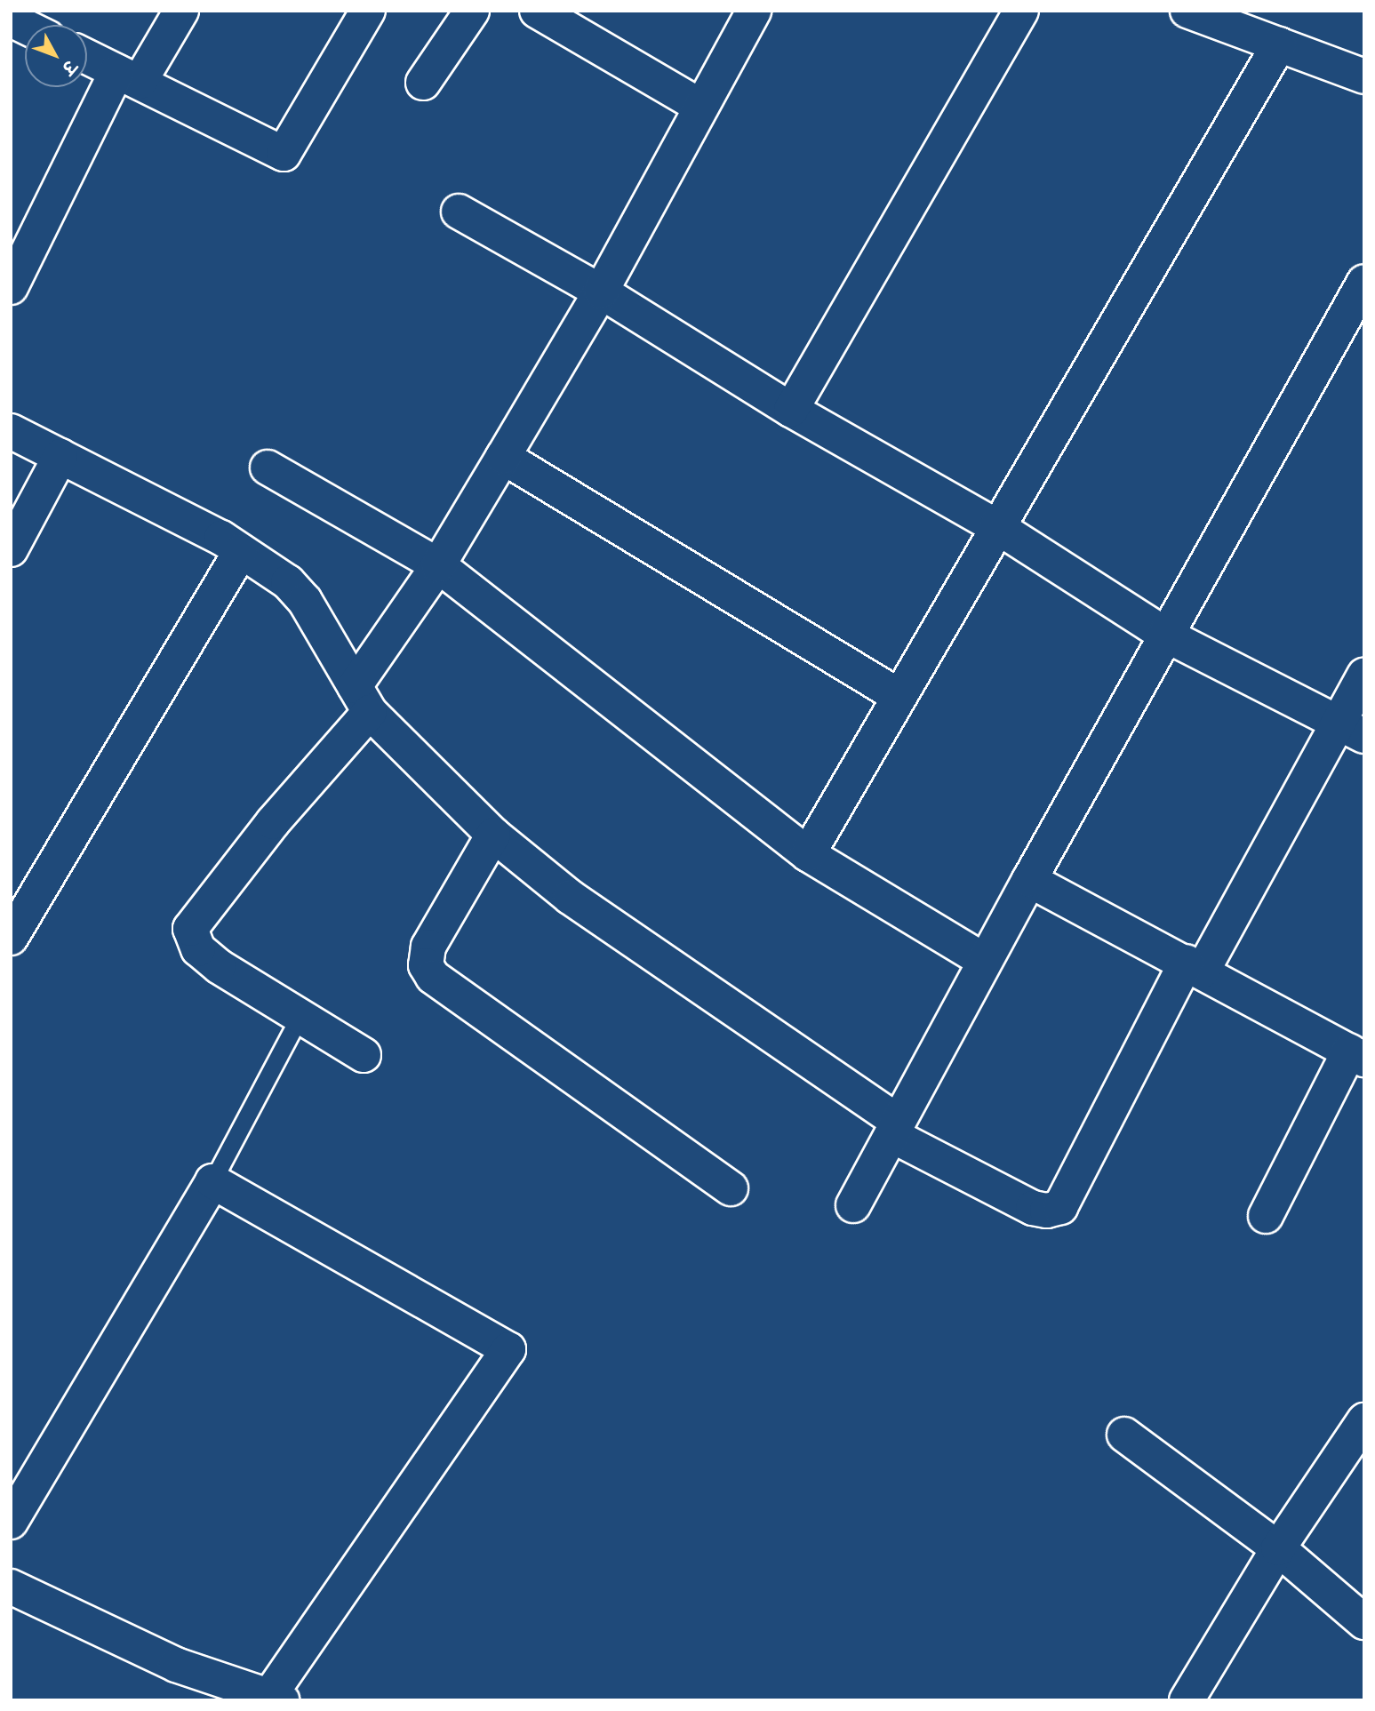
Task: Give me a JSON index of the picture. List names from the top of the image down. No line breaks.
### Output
{"north":"bottom right"}
